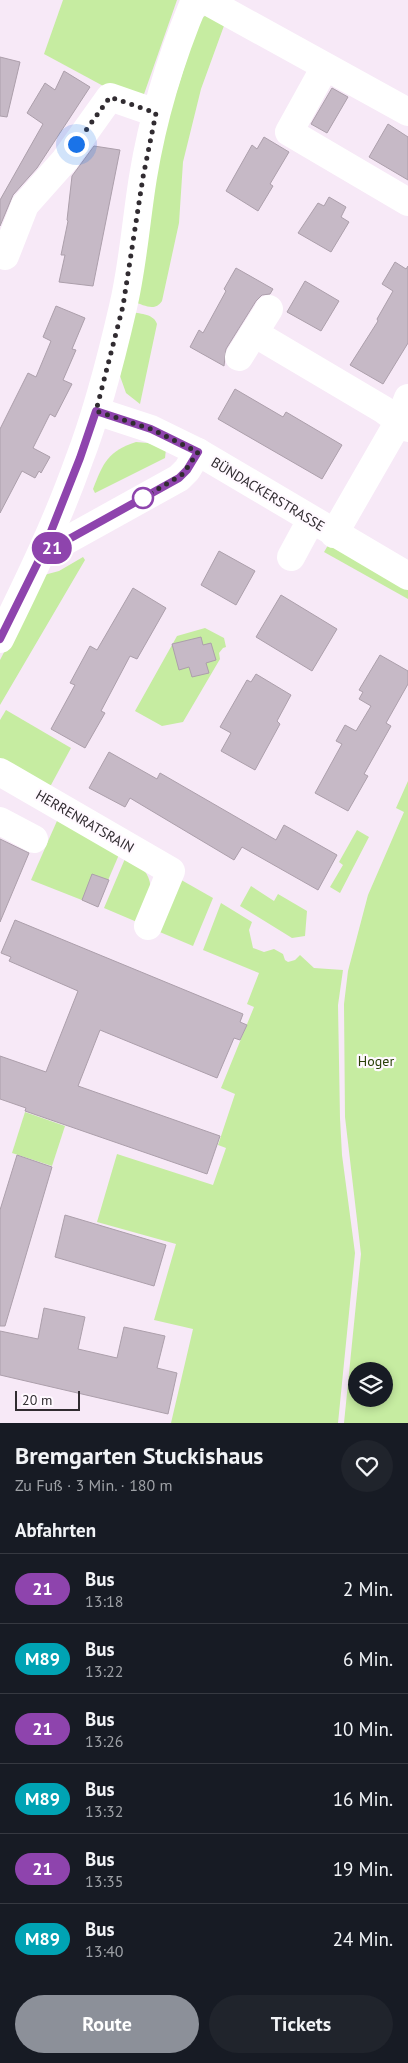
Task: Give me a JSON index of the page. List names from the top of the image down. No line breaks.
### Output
{"streets":{"street":["BÜNDACKERSTRASSE","HERRENRATSRAIN"]},"parks":["Hoger"],"lines":["bus line 21"],"scale_bar":"20 m","page":{"on_map":"21","scale":"20 m","heading":[["Bremgarten Stuckishaus","Zu Fuß · 3 Min. · 180 m"],"Abfahrten"],"list":[{"mark":"21","name":"Bus","note":"13:18","value":"2 Min."},{"mark":"M89","name":"Bus","note":"13:22","value":"6 Min."},{"mark":"21","name":"Bus","note":"13:26","value":"10 Min."},{"mark":"M89","name":"Bus","note":"13:32","value":"16 Min."},{"mark":"21","name":"Bus","note":"13:35","value":"19 Min."},{"mark":"M89","name":"Bus","note":"13:40","value":"24 Min."}],"buttons":["Route","Tickets"]}}
